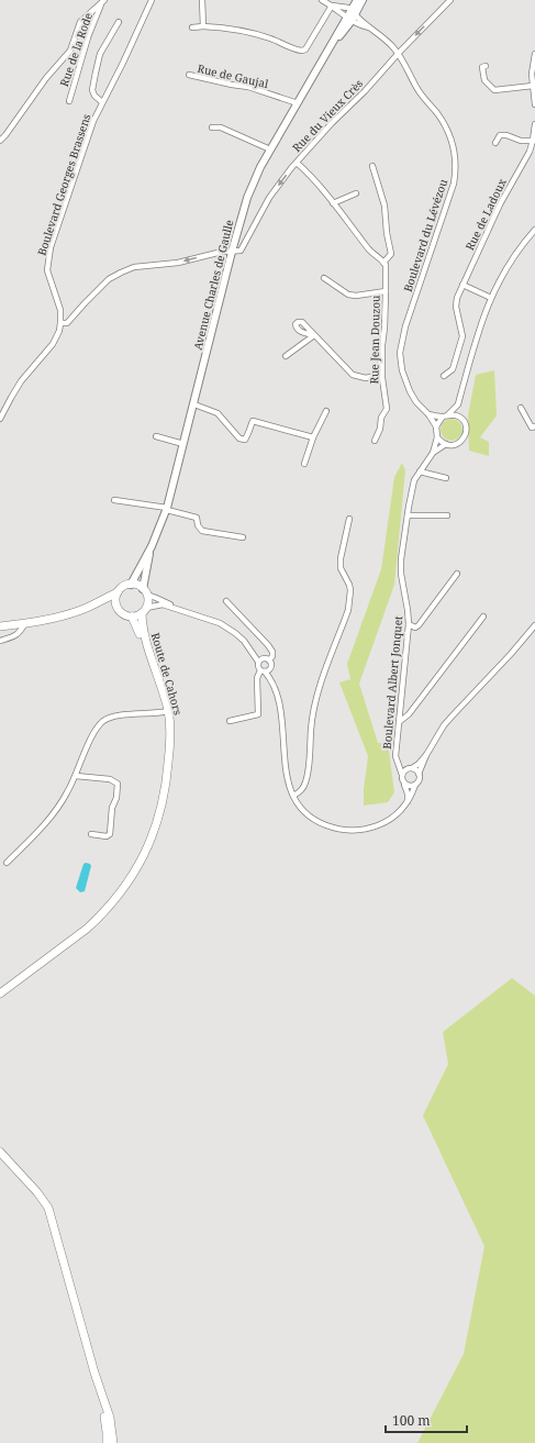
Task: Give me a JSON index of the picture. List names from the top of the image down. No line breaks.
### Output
{"streets":{"main road":["Avenue Charles de Gaulle","Route de Cahors"],"street":["Rue de la Rode","Rue de Gaujal","Rue du Vieux Crès","Boulevard Georges Brassens","Rue de Ladoux","Boulevard du Lévézou","Rue Jean Douzou","Boulevard Albert Jonquet"]},"crossings":[["Rue de Gaujal","Avenue Charles de Gaulle"],["Rue du Vieux Crès","Boulevard du Lévézou"],["Rue du Vieux Crès","Avenue Charles de Gaulle"],["Boulevard du Lévézou","Avenue Charles de Gaulle"],["Boulevard du Lévézou","Boulevard Albert Jonquet"]],"one_way":["Rue du Vieux Crès"],"scale_bar":"100 m"}
